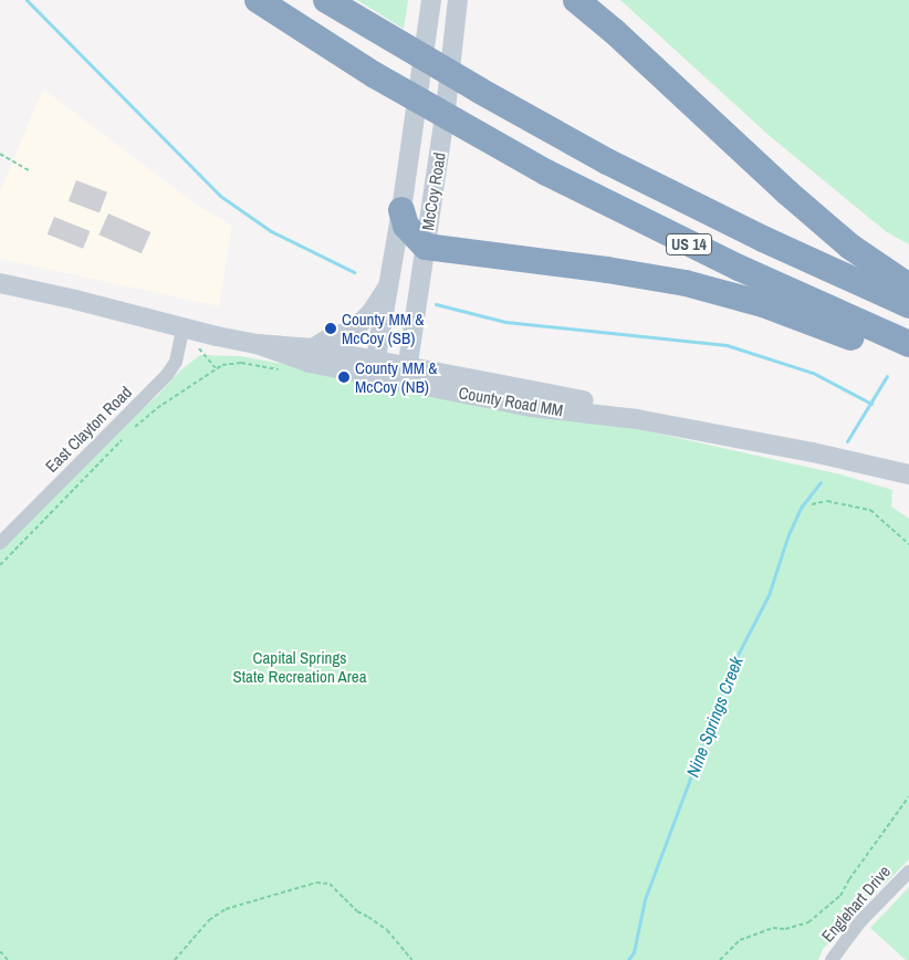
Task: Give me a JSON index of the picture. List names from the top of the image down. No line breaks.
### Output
{"streets":{"highway":["US 14"],"main road":["McCoy Road","County Road MM"],"street":["East Clayton Road","Englehart Drive"]},"crossings":[["McCoy Road","County Road MM"],["County Road MM","East Clayton Road"]],"water":["Nine Springs Creek"],"parks":["Capital Springs State Recreation Area"],"places":["County MM & McCoy (SB)","County MM & McCoy (NB)"]}
